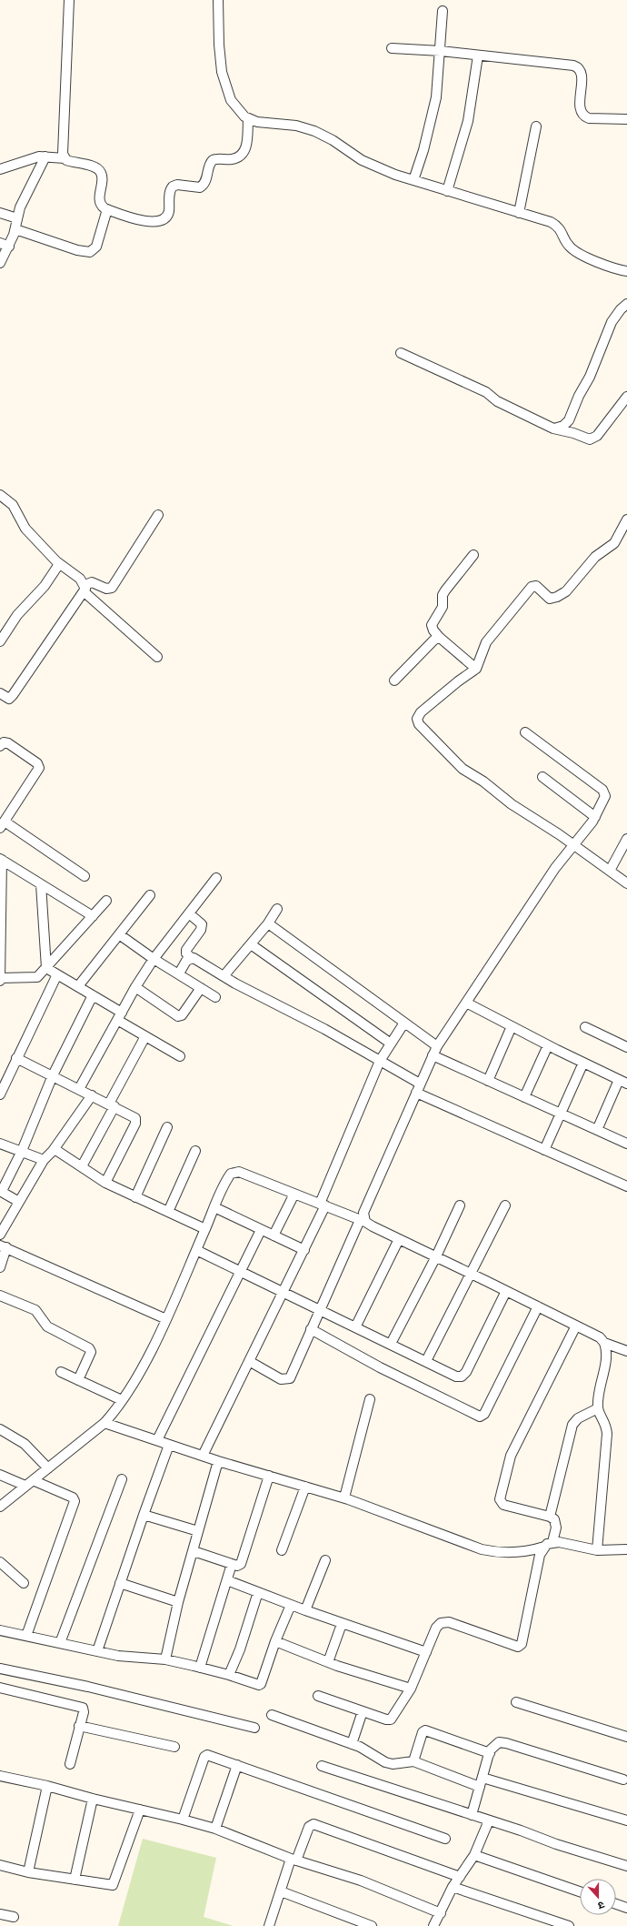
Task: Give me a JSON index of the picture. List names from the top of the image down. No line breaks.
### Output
{"north":"bottom"}
